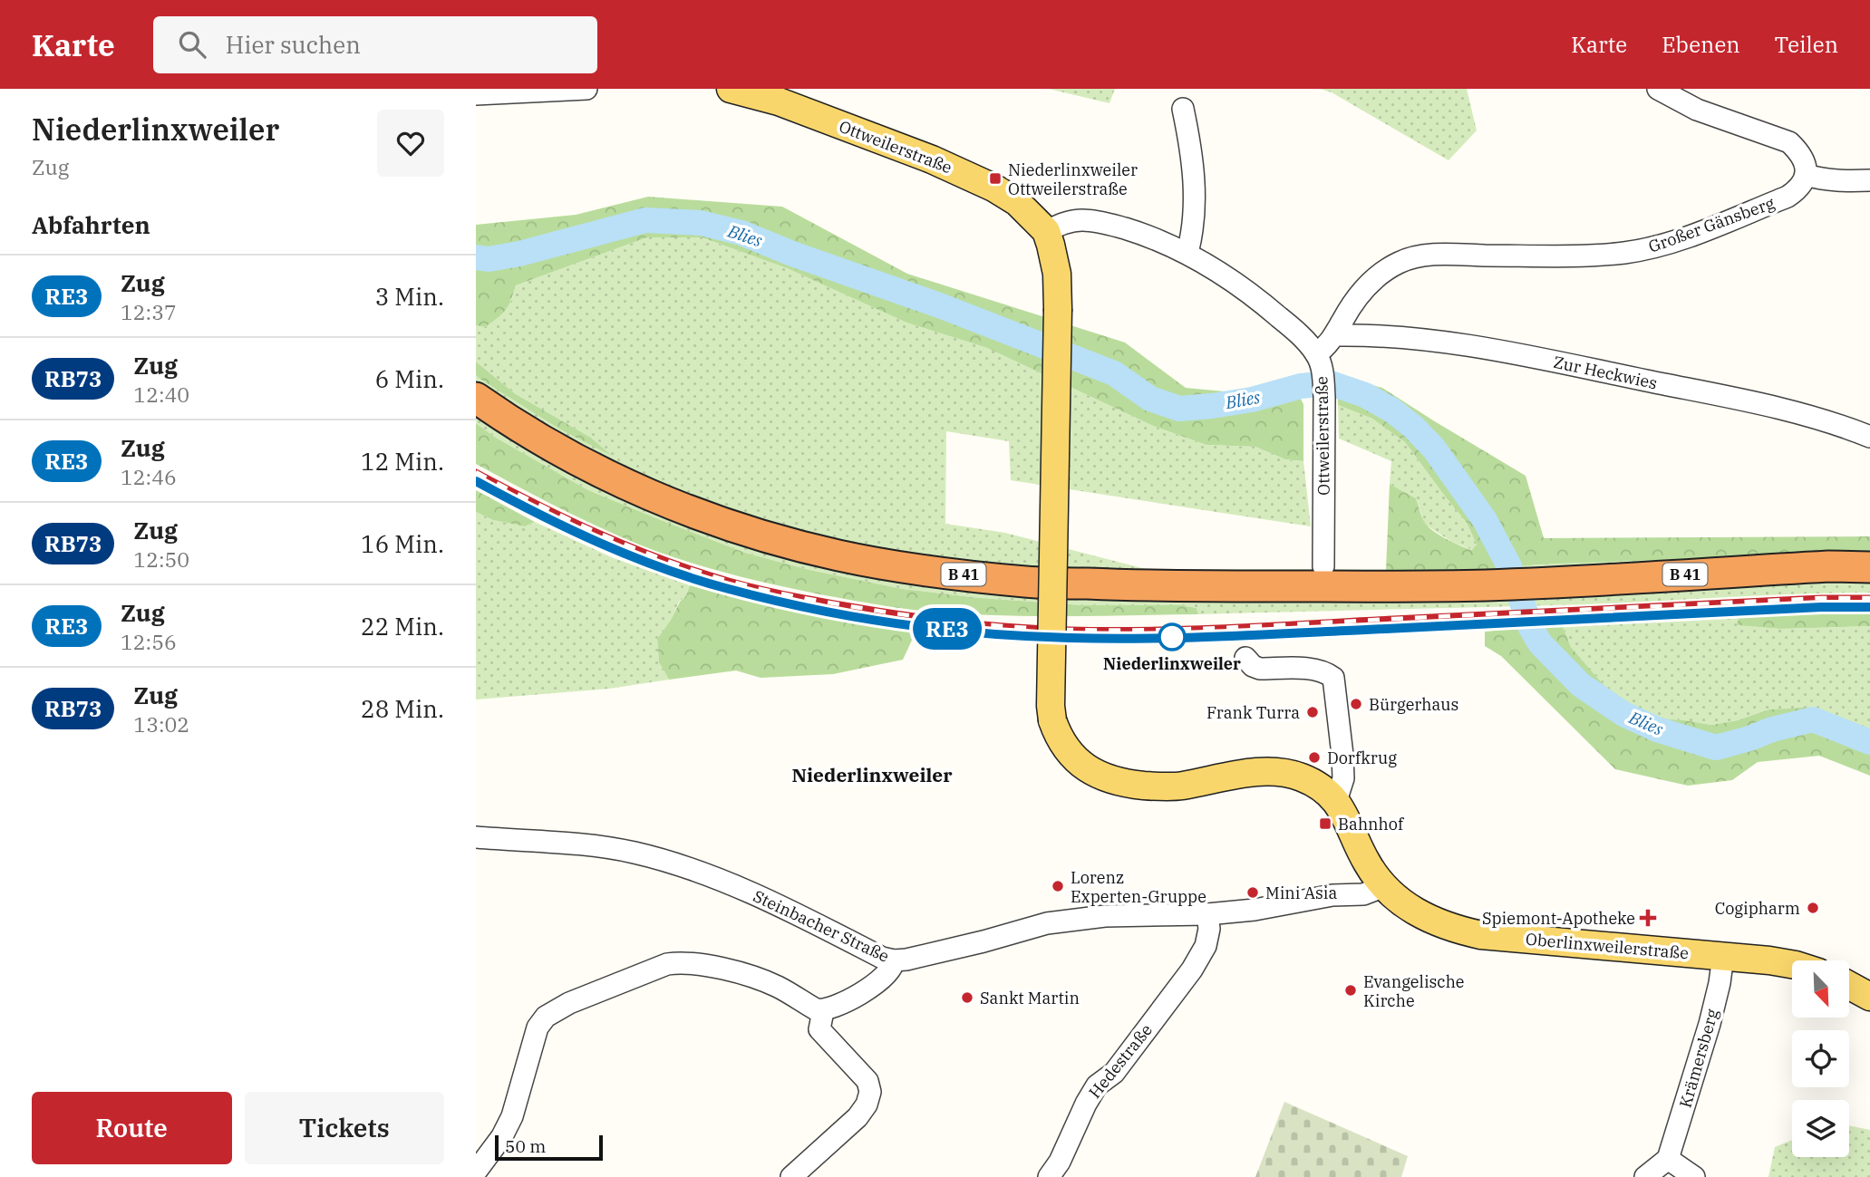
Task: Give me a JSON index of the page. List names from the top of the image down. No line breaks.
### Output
{"streets":{"highway":["B 41"],"main road":["Ottweilerstraße","Oberlinxweilerstraße"],"street":["Großer Gänsberg","Zur Heckwies","Steinbacher Straße","Krämersberg","Hedestraße"]},"crossings":[["Ottweilerstraße","Großer Gänsberg"],["Ottweilerstraße","Oberlinxweilerstraße"],["Großer Gänsberg","Zur Heckwies"],["Steinbacher Straße","Oberlinxweilerstraße"],["Steinbacher Straße","Hedestraße"],["Oberlinxweilerstraße","Krämersberg"]],"districts":["Niederlinxweiler"],"water":["Blies"],"places":{"transit":["Niederlinxweiler Ottweilerstraße","Bahnhof"],"other":["Niederlinxweiler","Bürgerhaus","Frank Turra","Dorfkrug","Lorenz Experten-Gruppe","Mini Asia","Cogipharm","Evangelische Kirche","Sankt Martin"],"health":["Spiemont-Apotheke"]},"scale_bar":"50 m","north":"bottom right","page":{"header":"Karte","search":"Hier suchen","nav":["Karte","Ebenen","Teilen"],"heading":[["Niederlinxweiler","Zug"],"Abfahrten"],"on_map":"RE3","list":[{"mark":"RE3","name":"Zug","note":"12:37","value":"3 Min."},{"mark":"RB73","name":"Zug","note":"12:40","value":"6 Min."},{"mark":"RE3","name":"Zug","note":"12:46","value":"12 Min."},{"mark":"RB73","name":"Zug","note":"12:50","value":"16 Min."},{"mark":"RE3","name":"Zug","note":"12:56","value":"22 Min."},{"mark":"RB73","name":"Zug","note":"13:02","value":"28 Min."}],"buttons":["Route","Tickets"],"scale":"50 m"}}
